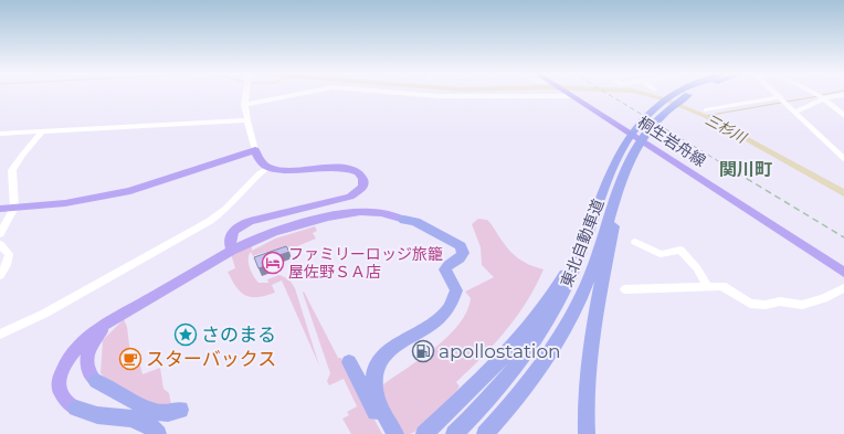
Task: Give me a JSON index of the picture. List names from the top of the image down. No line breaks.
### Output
{"streets":{"highway":["東北自動車道"],"main road":["桐生岩舟線"]},"districts":["関川町"],"water":["三杉川"],"places":{"hotel":["ファミリーロッジ旅籠 屋佐野ＳＡ店"],"place":["さのまる"],"fuel station":["apollostation"],"cafe":["スターバックス"]}}
